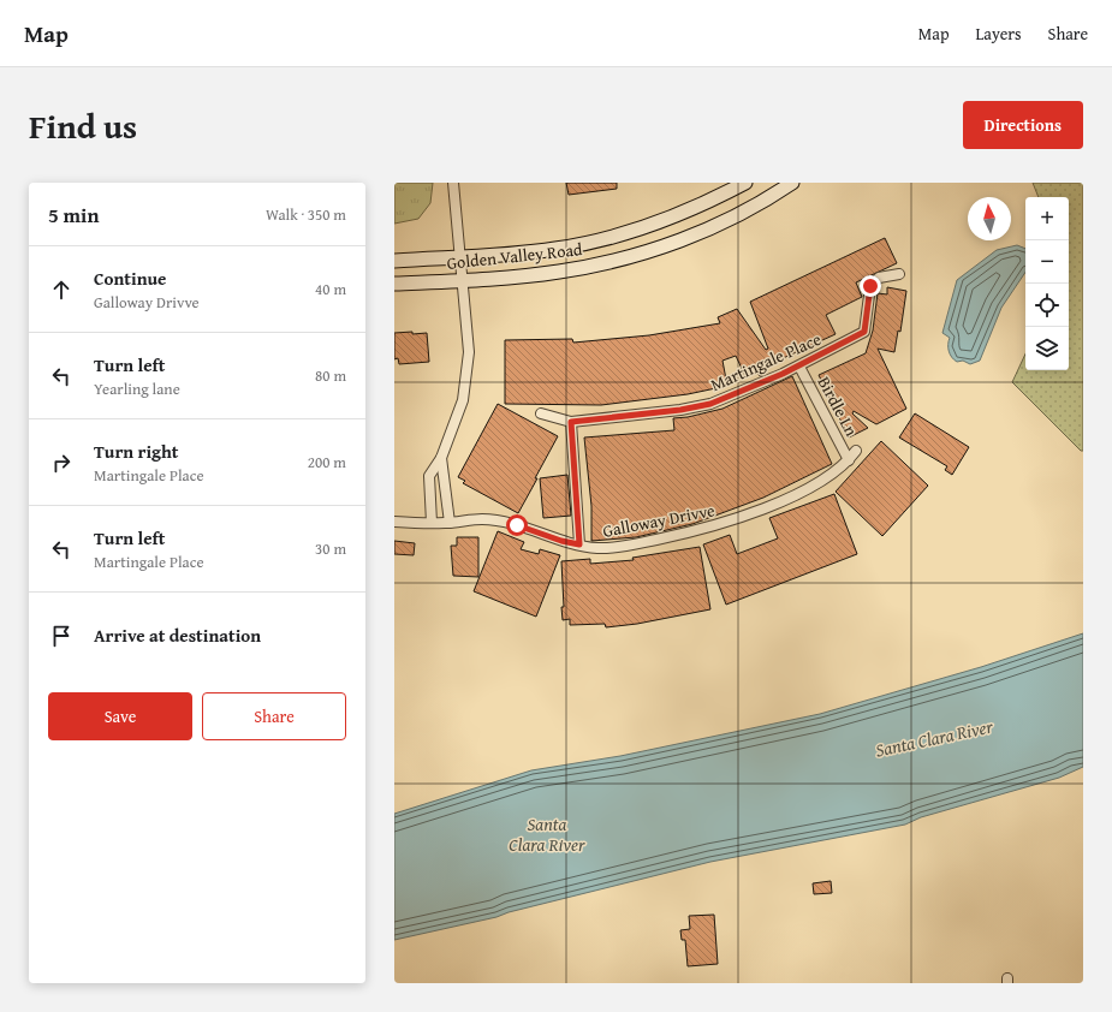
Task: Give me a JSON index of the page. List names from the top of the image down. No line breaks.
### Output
{"streets":{"main road":["Golden Valley Road"],"street":["Martingale Place","Birdle Ln","Galloway Drivve"]},"crossings":[["Martingale Place","Birdle Ln"],["Birdle Ln","Galloway Drivve"]],"water":["Santa Clara River"],"north":"top","page":{"header":"Map","nav":["Map","Layers","Share"],"title":"Find us","buttons":["Directions",["Save","Share"]],"heading":["5 min","Walk · 350 m"],"map_buttons":["+","−"],"list":[["Continue","Galloway Drivve","40 m"],["Turn left","Yearling lane","80 m"],["Turn right","Martingale Place","200 m"],["Turn left","Martingale Place","30 m"],"Arrive at destination"]}}
